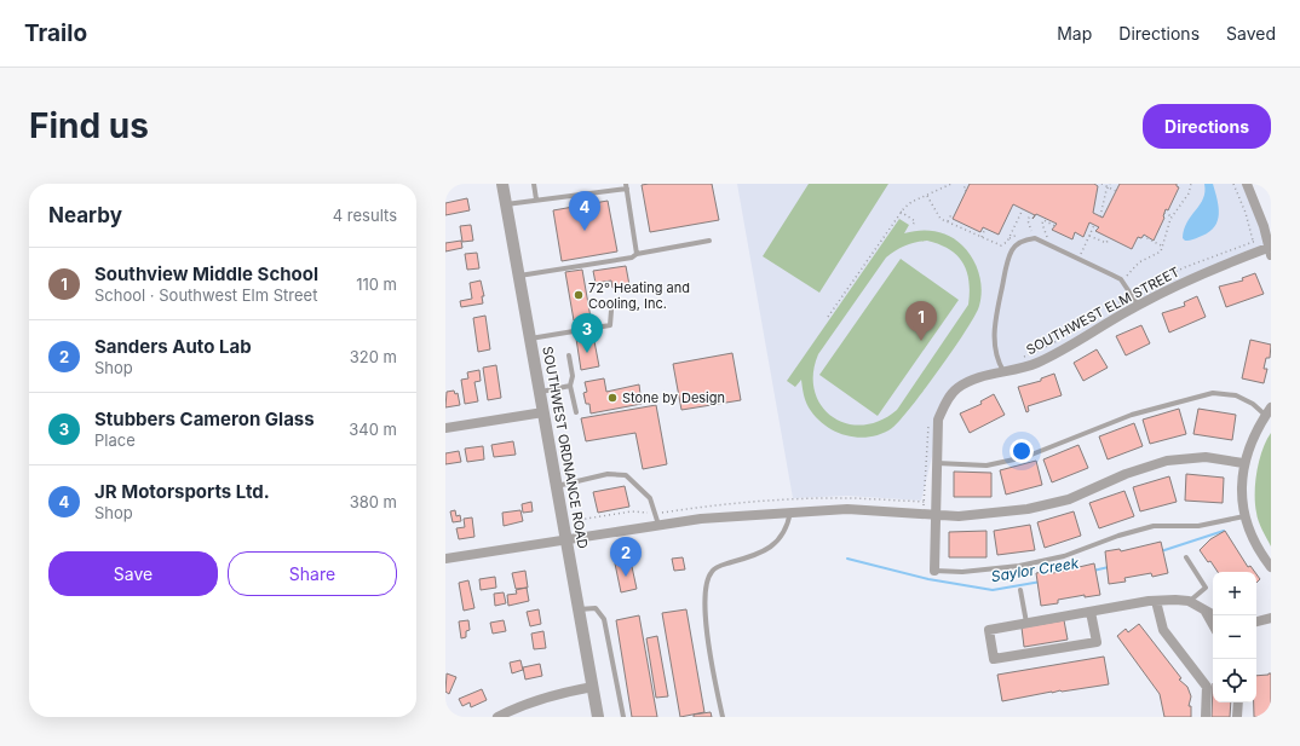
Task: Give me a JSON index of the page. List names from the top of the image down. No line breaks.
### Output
{"streets":{"street":["SOUTHWEST ELM STREET","SOUTHWEST ORDNANCE ROAD"]},"water":["Saylor Creek"],"places":["72° Heating and Cooling, Inc.","Stone by Design"],"page":{"header":"Trailo","nav":["Map","Directions","Saved"],"buttons":["Directions",["Save","Share"]],"title":"Find us","heading":["Nearby","4 results"],"pins":["4","1","3","2"],"list":[{"mark":"1","name":"Southview Middle School","note":"School · Southwest Elm Street","value":"110 m"},{"mark":"2","name":"Sanders Auto Lab","note":"Shop","value":"320 m"},{"mark":"3","name":"Stubbers Cameron Glass","note":"Place","value":"340 m"},{"mark":"4","name":"JR Motorsports Ltd.","note":"Shop","value":"380 m"}],"map_buttons":["+","−"]}}
